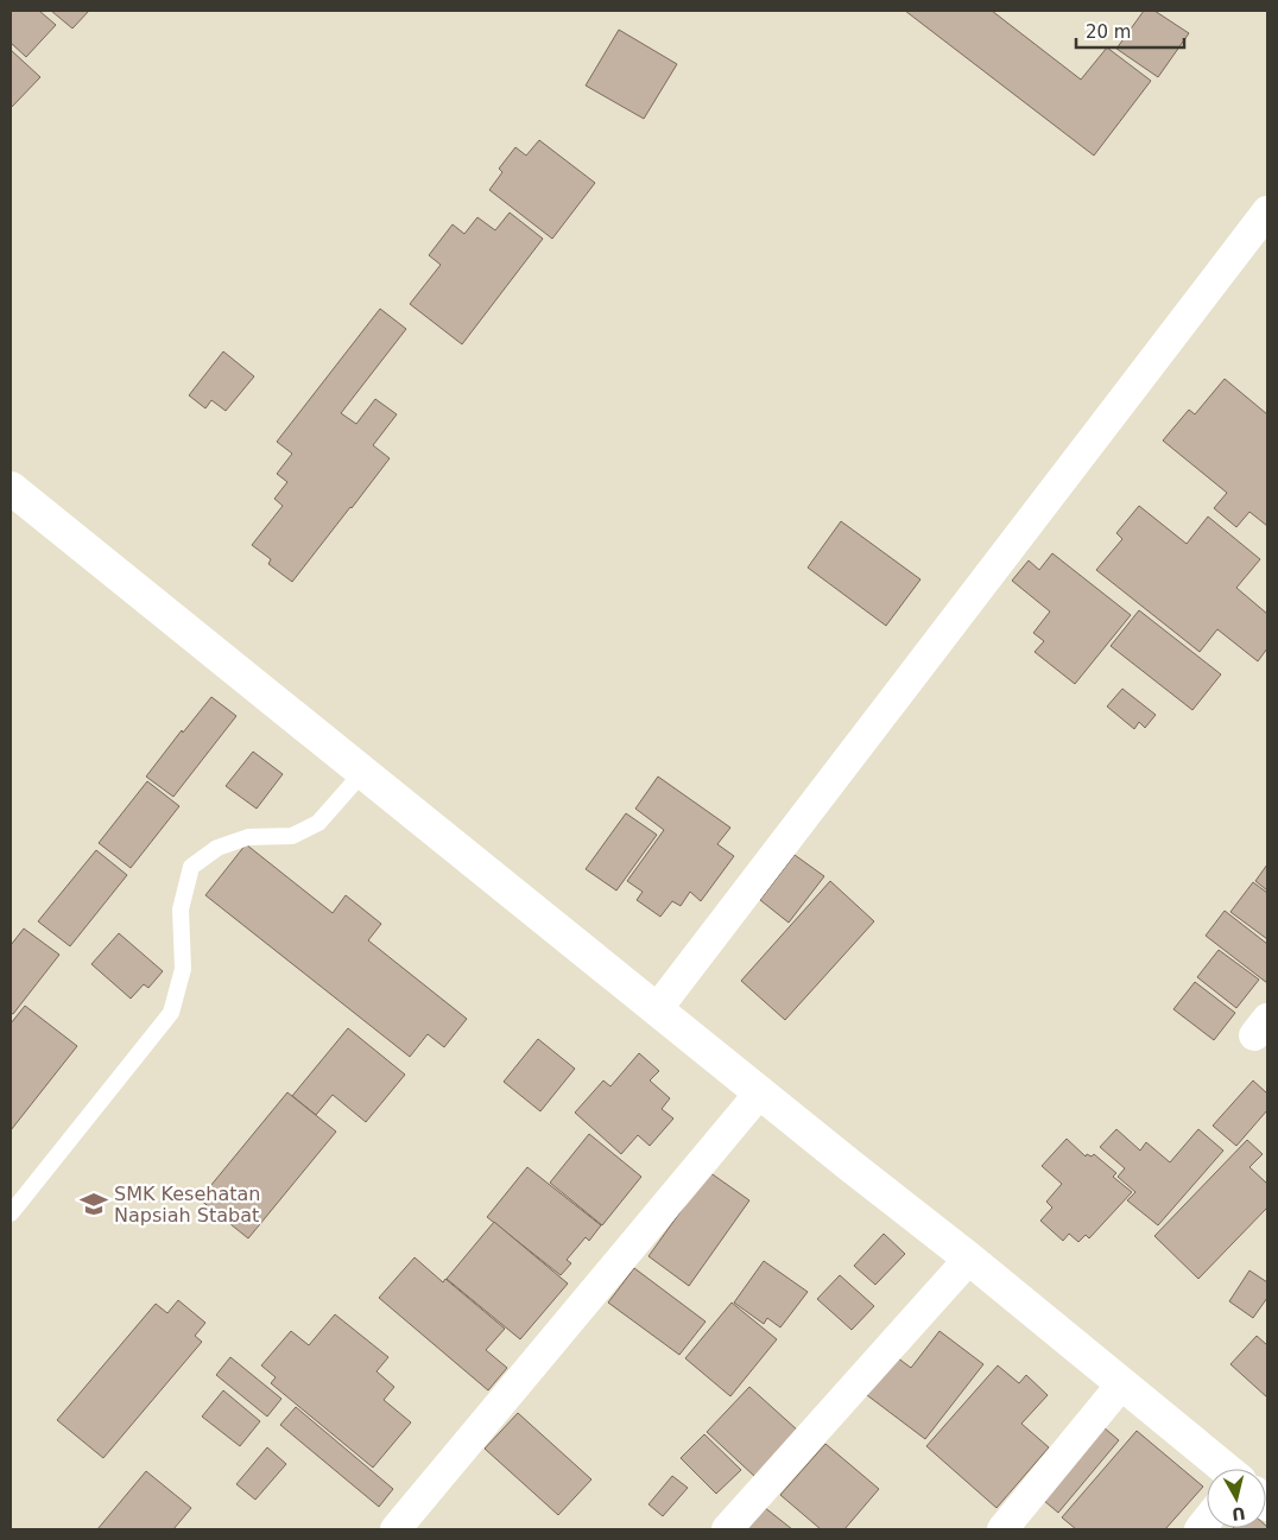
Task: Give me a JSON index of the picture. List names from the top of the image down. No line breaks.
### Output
{"places":{"school or university":["SMK Kesehatan Napsiah Stabat"]},"scale_bar":"20 m","north":"bottom"}
